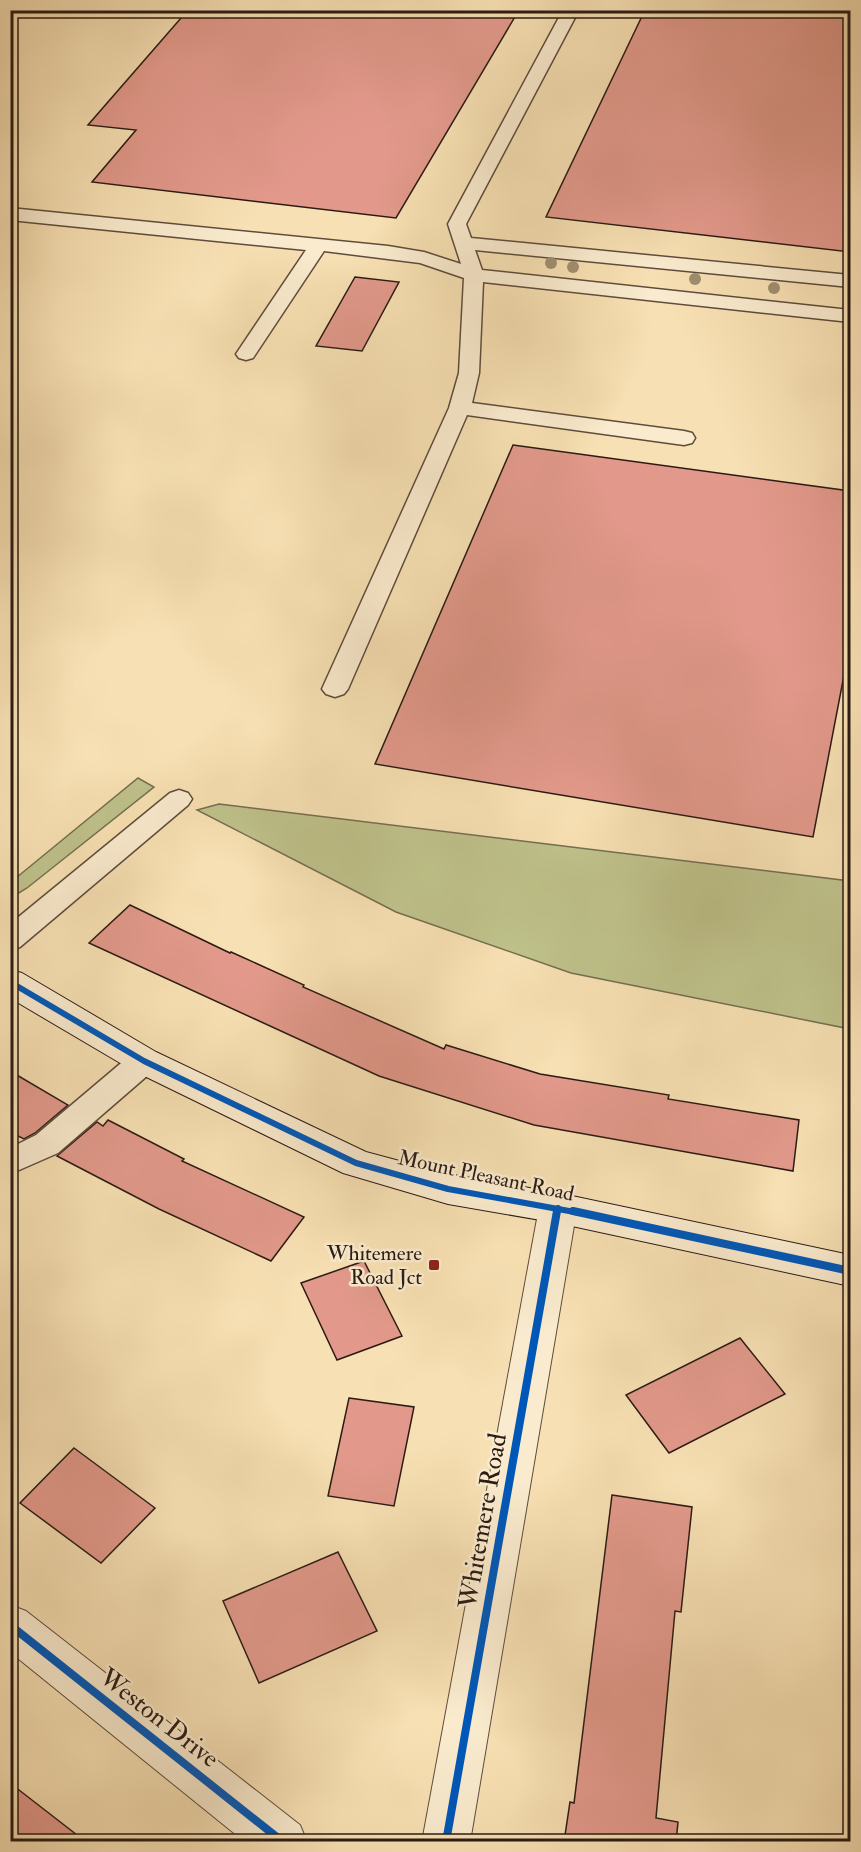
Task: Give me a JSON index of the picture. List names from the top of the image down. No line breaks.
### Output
{"streets":{"street":["Mount Pleasant Road","Whitemere Road","Weston Drive"]},"crossings":[["Mount Pleasant Road","Whitemere Road"]],"places":{"transit":["Whitemere Road Jct"]}}
